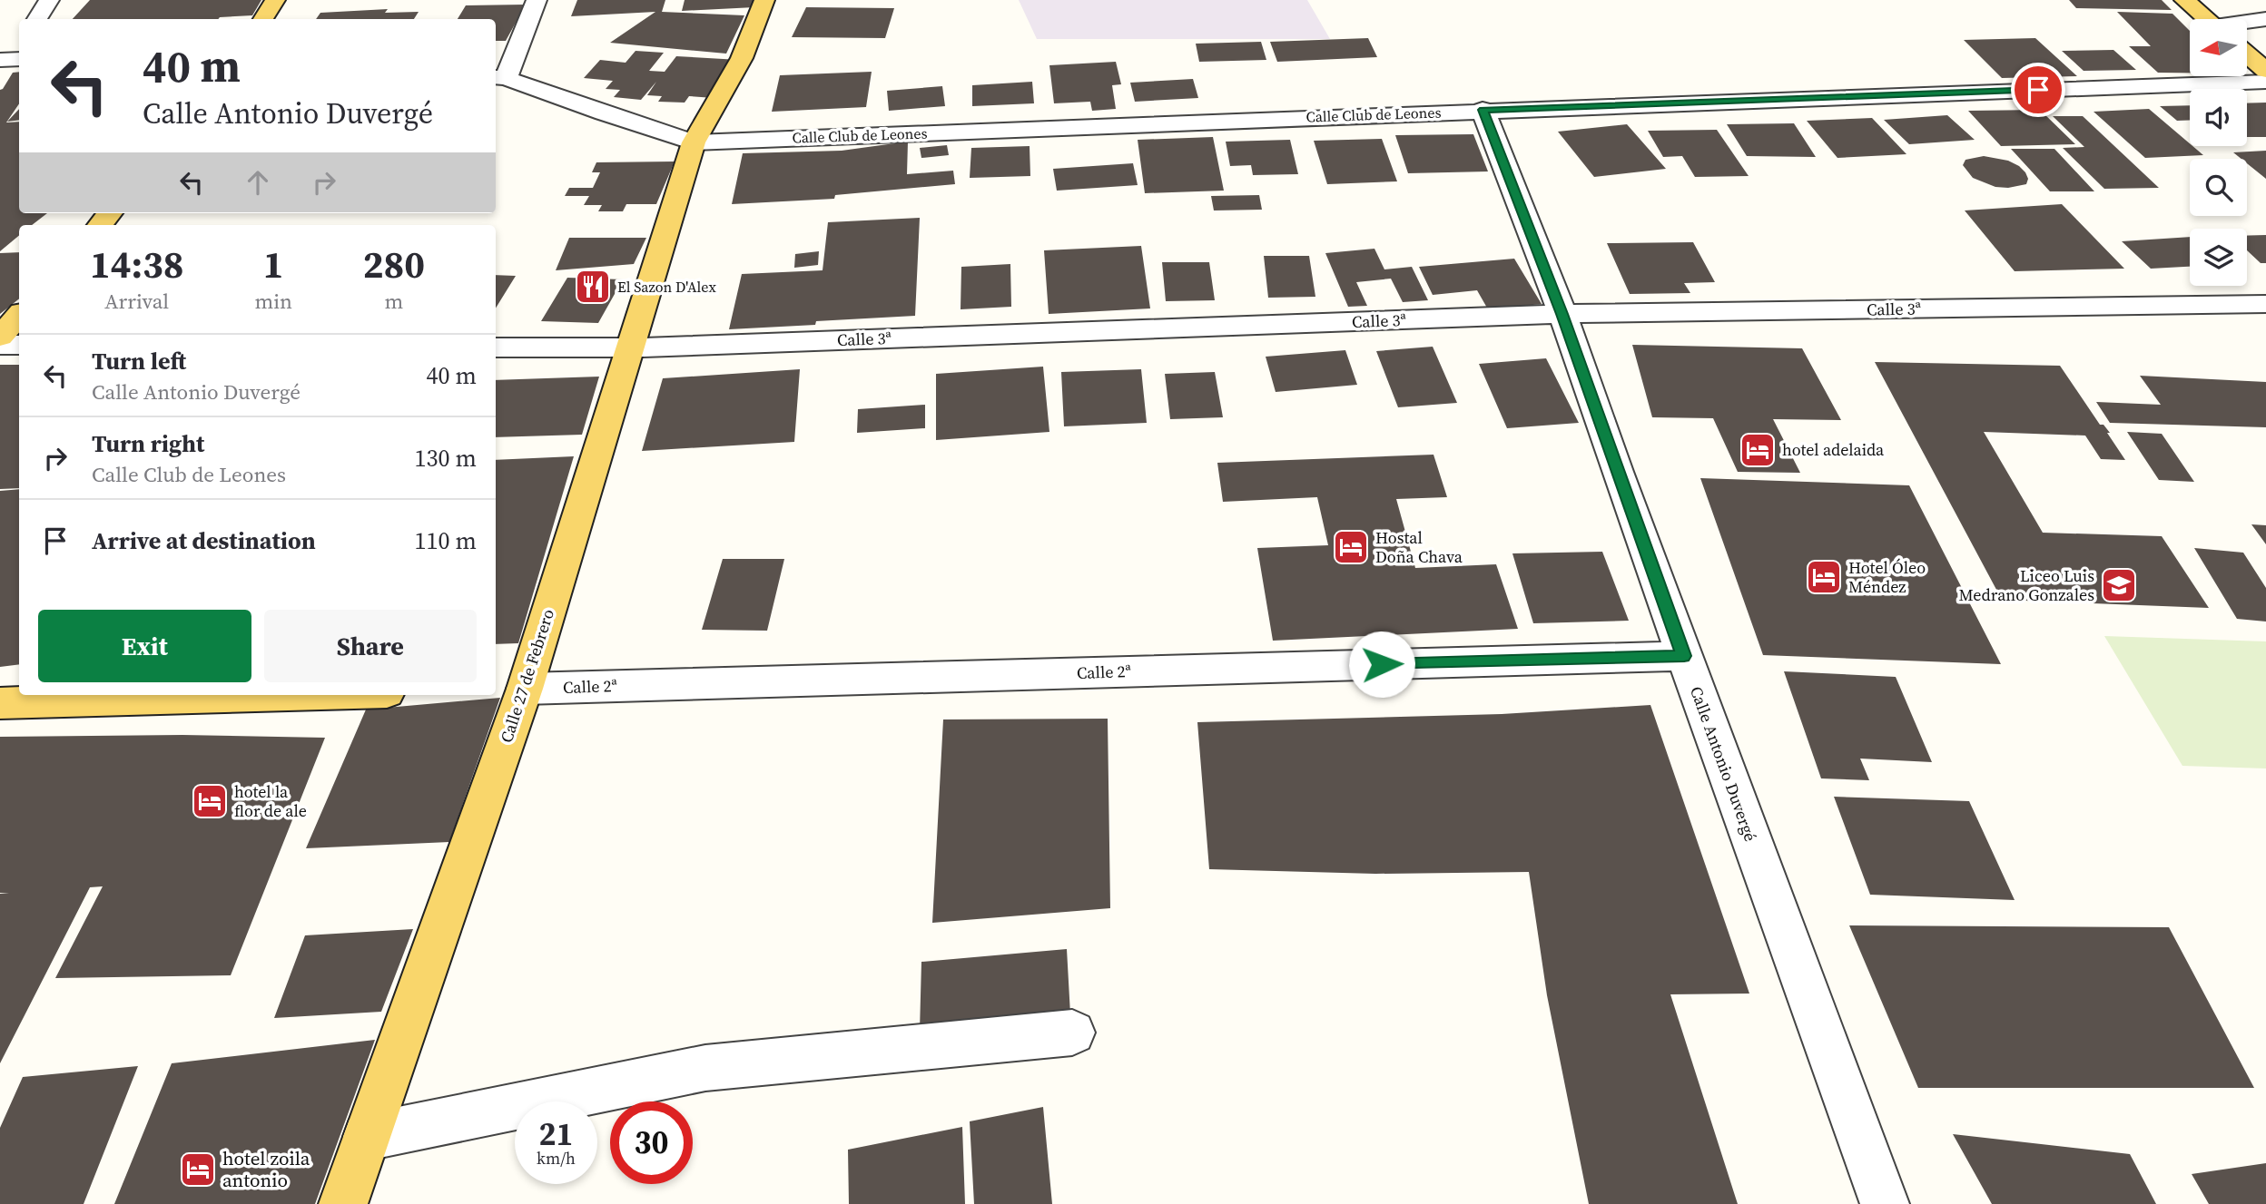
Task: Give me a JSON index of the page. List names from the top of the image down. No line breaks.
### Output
{"streets":{"main road":["Calle 27 de Febrero"],"street":["Calle Club de Leones","Calle 3ª","Calle 2ª","Calle Antonio Duvergé"]},"crossings":[["Calle Club de Leones","Calle 27 de Febrero"],["Calle Club de Leones","Calle Antonio Duvergé"],["Calle 3ª","Calle 27 de Febrero"],["Calle 3ª","Calle Antonio Duvergé"],["Calle 2ª","Calle 27 de Febrero"],["Calle 2ª","Calle Antonio Duvergé"]],"places":{"restaurant":["El Sazon D'Alex"],"hotel":["hotel adelaida","Hostal Doña Chava","Hotel Óleo Méndez","hotel la flor de ale","hotel zoila antonio"],"school or university":["Liceo Luis Medrano Gonzales"]},"north":"left","page":{"turn":["40 m","Calle Antonio Duvergé"],"eta":["14:38","Arrival","1","min","280","m"],"list":[{"name":"Turn left","note":"Calle Antonio Duvergé","value":"40 m"},{"name":"Turn right","note":"Calle Club de Leones","value":"130 m"},{"name":"Arrive at destination","value":"110 m"}],"buttons":["Exit","Share"],"speed":"21 km/h","limit":"30"}}
